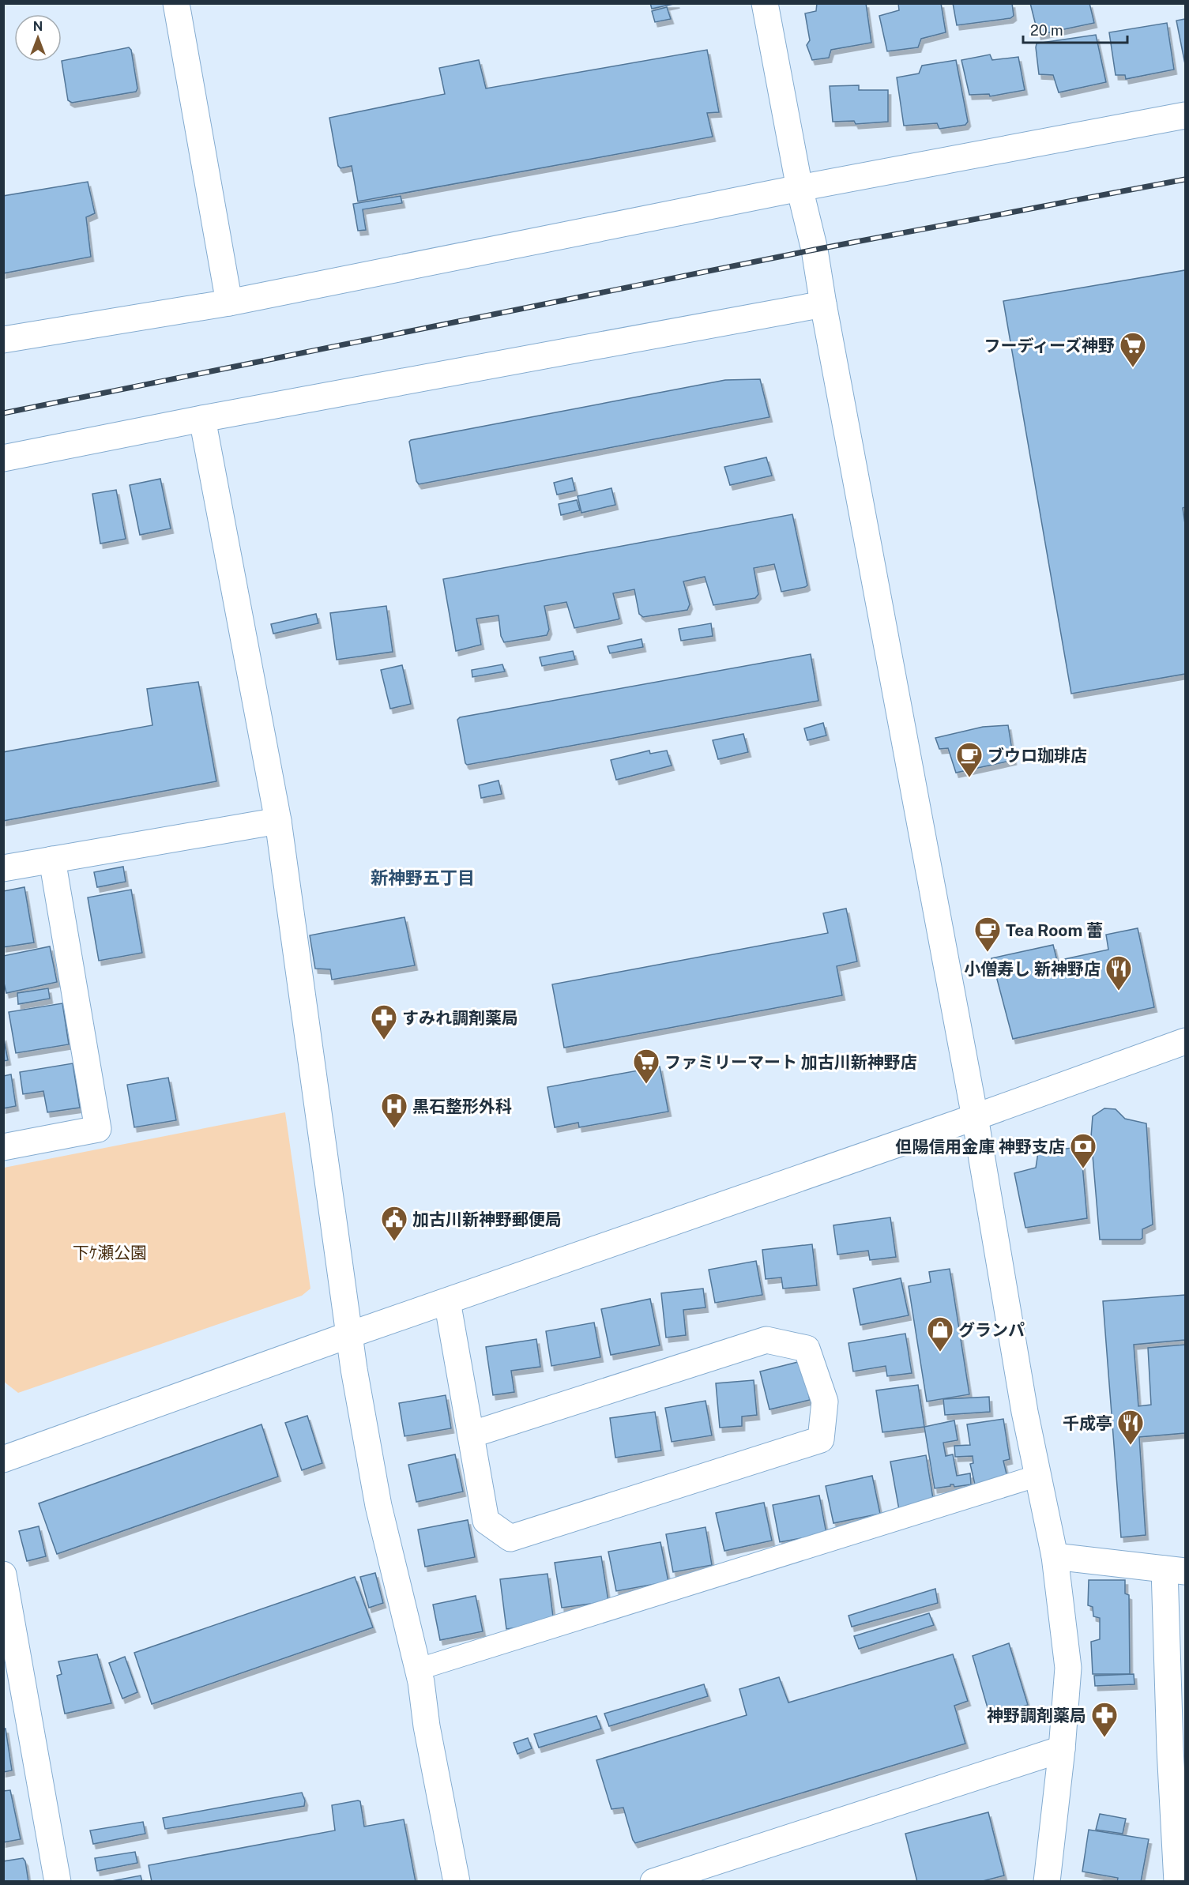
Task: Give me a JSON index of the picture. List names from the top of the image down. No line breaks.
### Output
{"districts":["新神野五丁目"],"parks":["下ｹ瀬公園"],"places":{"supermarket":["フーディーズ神野","ファミリーマート 加古川新神野店"],"cafe":["ブウロ珈琲店","Tea Room 蕾"],"restaurant":["小僧寿し 新神野店","千成亭"],"pharmacy":["すみれ調剤薬局","神野調剤薬局"],"hospital":["黒石整形外科"],"bank":["但陽信用金庫 神野支店"],"public building":["加古川新神野郵便局"],"shop":["グランパ"]},"scale_bar":"20 m","north":"top"}
